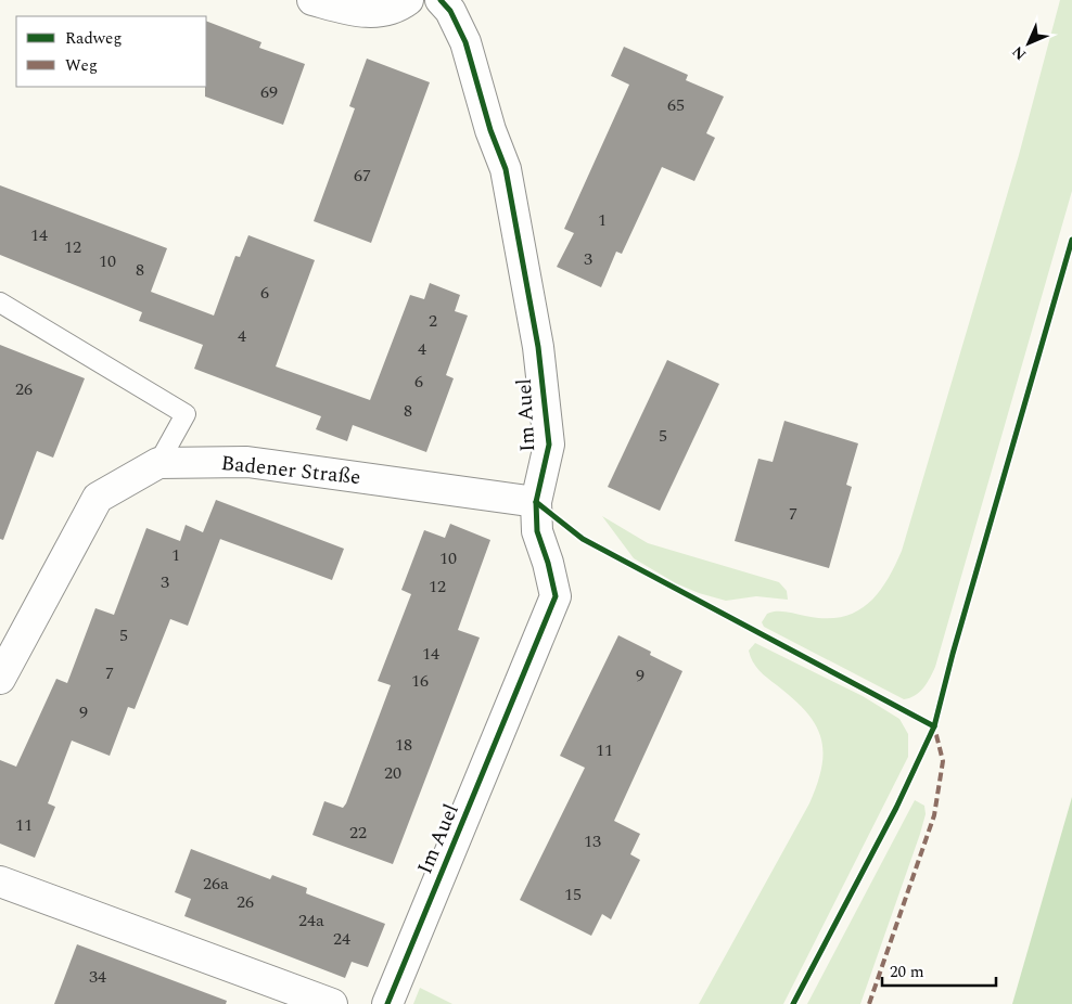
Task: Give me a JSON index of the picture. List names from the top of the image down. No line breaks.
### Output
{"streets":{"street":["Im Auel","Badener Straße"]},"crossings":[["Im Auel","Badener Straße"]],"house_numbers":["69","65","67","1","14","12","3","10","8","6","2","4","4","6","26","8","5","7","1","10","3","12","5","14","7","9","16","9","18","11","20","11","22","13","26a","15","26","24a","24","34"],"legend":["Radweg","Weg"],"scale_bar":"20 m","north":"bottom left"}
